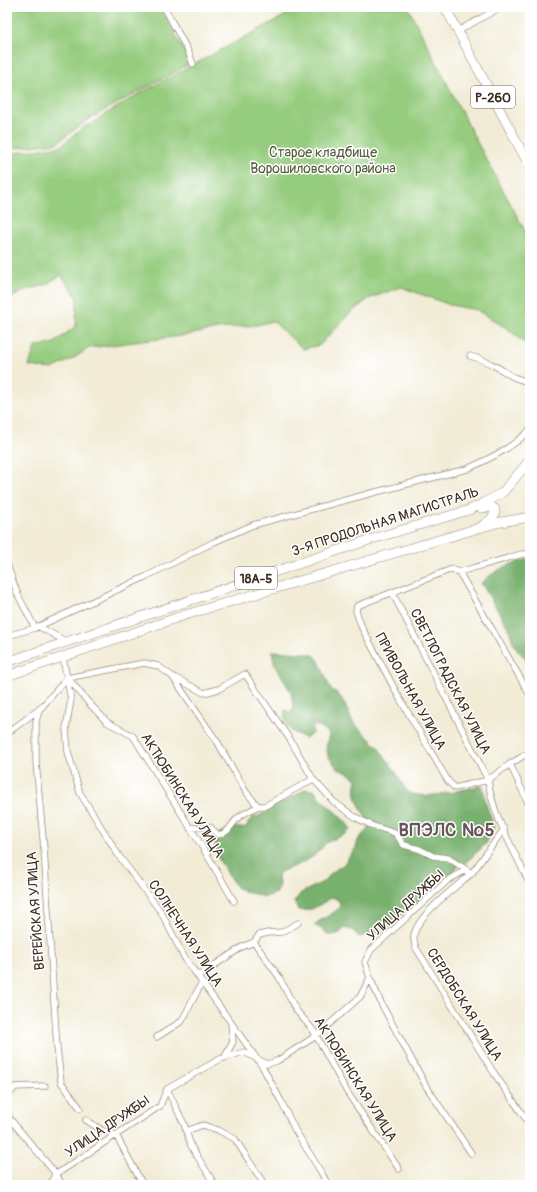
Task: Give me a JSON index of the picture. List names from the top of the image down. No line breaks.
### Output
{"streets":{"highway":["Р-260","3-Я ПРОДОЛЬНАЯ МАГИСТРАЛЬ","18А-5"],"street":["СВЕТЛОГРАДСКАЯ УЛИЦА","ПРИВОЛЬНАЯ УЛИЦА","АКТЮБИНСКАЯ УЛИЦА","УЛИЦА ДРУЖБЫ","ВЕРЕЙСКАЯ УЛИЦА","СОЛНЕЧНАЯ УЛИЦА","СЕРДОБСКАЯ УЛИЦА"]},"crossings":[["18А-5","СОЛНЕЧНАЯ УЛИЦА"],["СВЕТЛОГРАДСКАЯ УЛИЦА","ПРИВОЛЬНАЯ УЛИЦА"],["АКТЮБИНСКАЯ УЛИЦА","СОЛНЕЧНАЯ УЛИЦА"],["УЛИЦА ДРУЖБЫ","СЕРДОБСКАЯ УЛИЦА"]],"districts":["ВПЭЛС №5"],"parks":["Старое кладбище Ворошиловского района"]}
